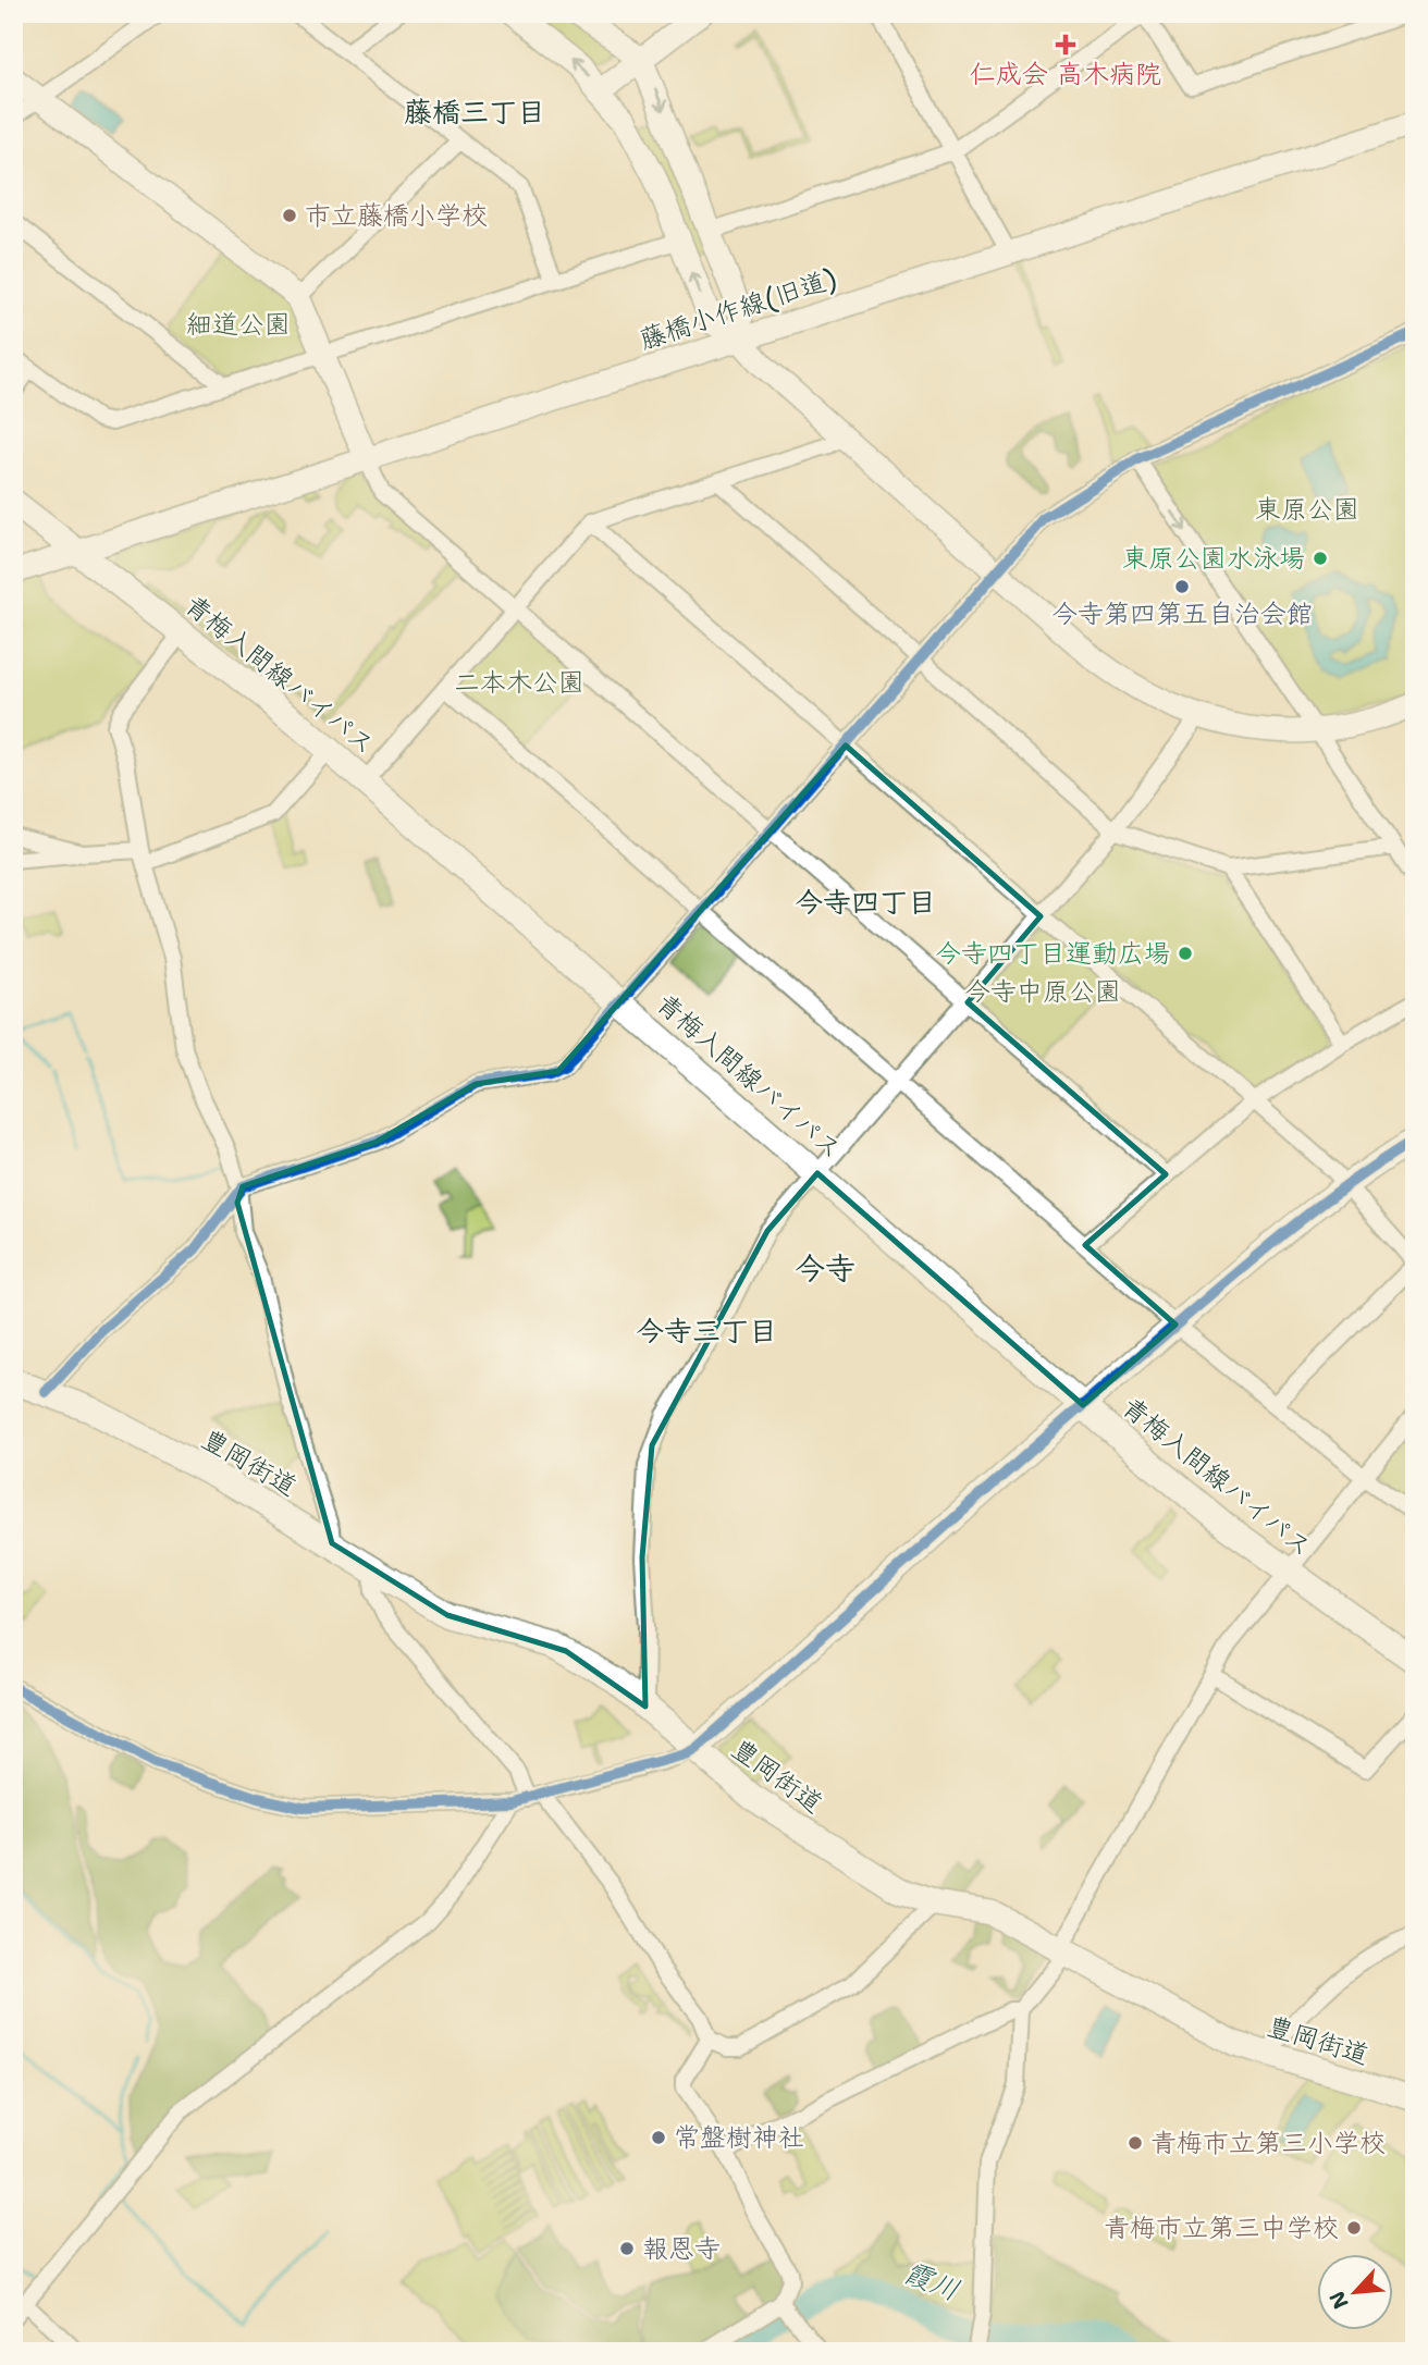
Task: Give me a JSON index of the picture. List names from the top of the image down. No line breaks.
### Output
{"streets":{"main road":["青梅入間線バイパス","豊岡街道"],"street":["藤橋小作線(旧道)"]},"crossings":[["藤橋小作線(旧道)","青梅入間線バイパス"]],"districts":["藤橋三丁目","今寺四丁目","今寺","今寺三丁目"],"water":["霞川"],"parks":["細道公園","東原公園","二本木公園","今寺中原公園"],"places":{"health":["仁成会 高木病院"],"other":["市立藤橋小学校","東原公園水泳場","今寺第四第五自治会館","今寺四丁目運動広場","常盤樹神社","青梅市立第三小学校","青梅市立第三中学校","報恩寺"]},"north":"bottom left"}
